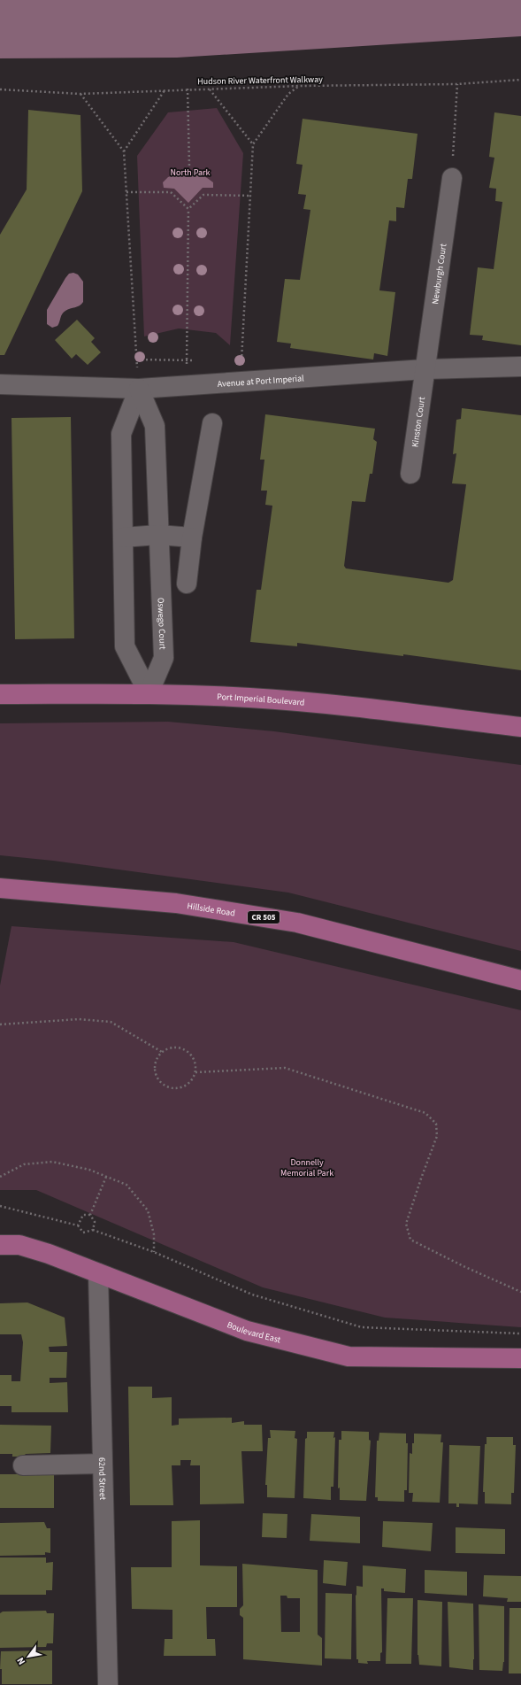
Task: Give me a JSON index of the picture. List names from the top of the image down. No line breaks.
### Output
{"streets":{"main road":["Port Imperial Boulevard","Hillside Road","CR 505","Boulevard East"],"street":["Newburgh Court","Avenue at Port Imperial","Kinston Court","Oswego Court","62nd Street"],"path":["Hudson River Waterfront Walkway"]},"crossings":[["Newburgh Court","Avenue at Port Imperial"],["Newburgh Court","Kinston Court"],["Avenue at Port Imperial","Kinston Court"],["Avenue at Port Imperial","Oswego Court"],["Oswego Court","Port Imperial Boulevard"],["Boulevard East","62nd Street"]],"parks":["North Park","Donnelly Memorial Park"],"north":"bottom left"}
